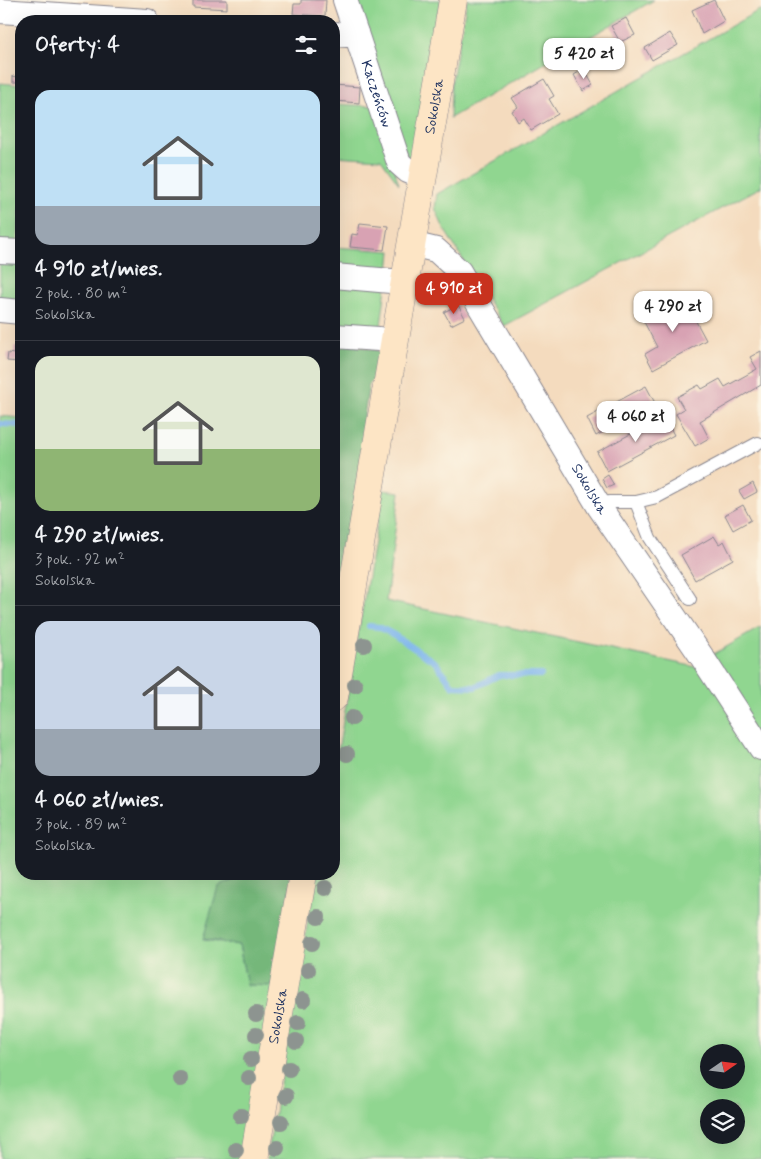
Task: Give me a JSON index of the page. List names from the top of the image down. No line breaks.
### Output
{"streets":{"street":["Kaczeńców","Sokolska"]},"crossings":[["Kaczeńców","Sokolska"]],"north":"right","page":{"heading":"Oferty: 4","price":["5 420 zł","4 910 zł","4 290 zł","4 060 zł"],"list":[{"name":"4 910 zł/mies.","note":"2 pok. · 80 m² · Sokolska"},{"name":"4 290 zł/mies.","note":"3 pok. · 92 m² · Sokolska"},{"name":"4 060 zł/mies.","note":"3 pok. · 89 m² · Sokolska"}]}}
